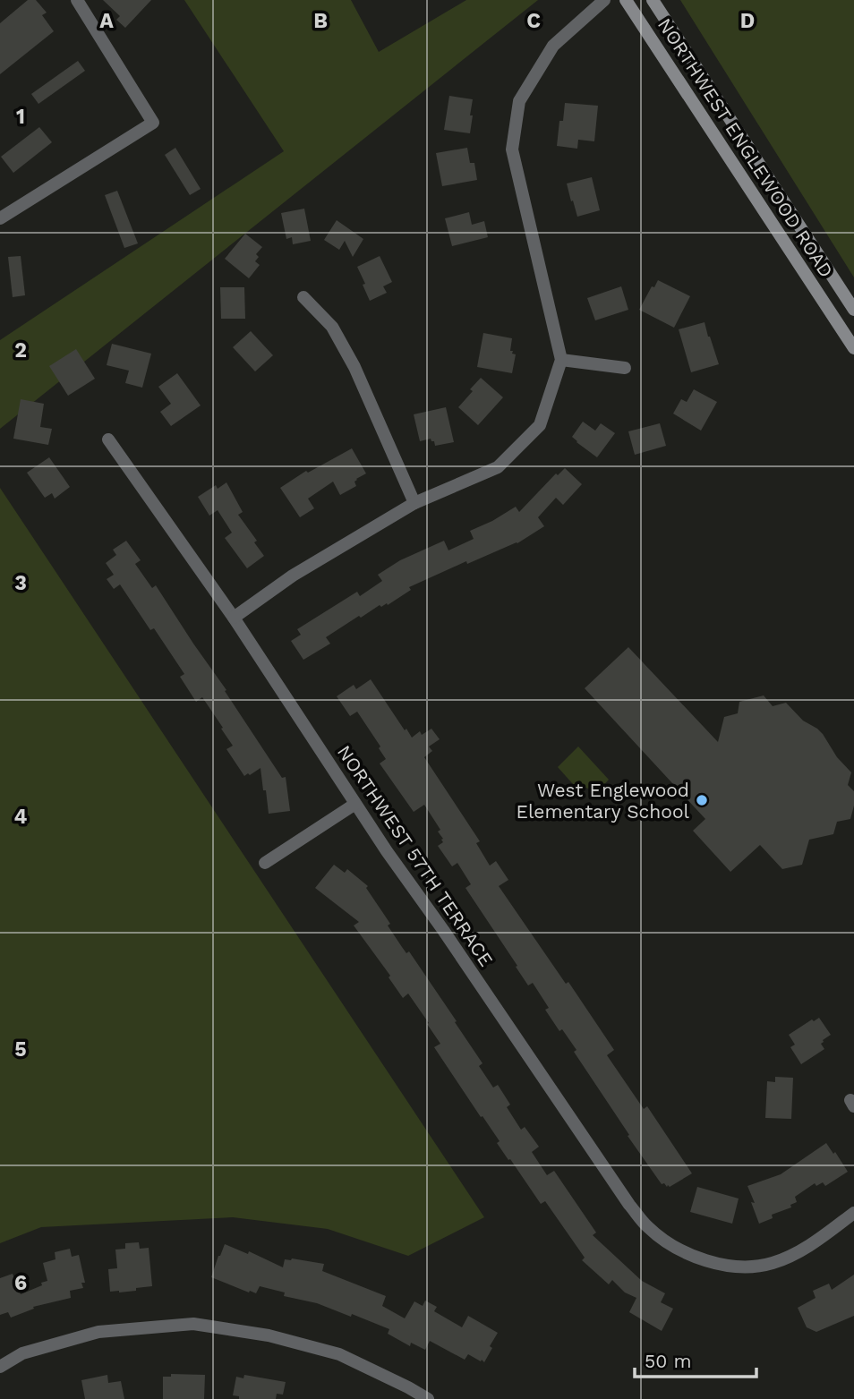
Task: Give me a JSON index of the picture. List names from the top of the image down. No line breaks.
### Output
{"streets":{"main road":["NORTHWEST ENGLEWOOD ROAD"],"street":["NORTHWEST 57TH TERRACE"]},"places":["West Englewood Elementary School"],"scale_bar":"50 m","grid":{"columns":["A","B","C","D"],"rows":["1","2","3","4","5","6"]}}
